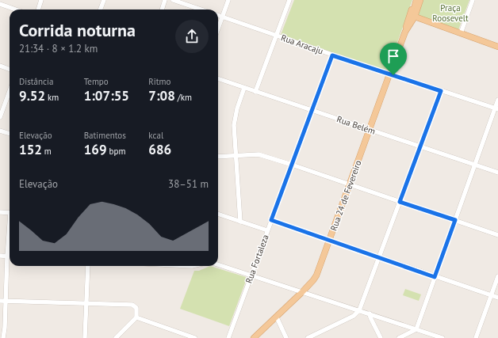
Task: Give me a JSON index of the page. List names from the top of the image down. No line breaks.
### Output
{"streets":{"main road":["Rua 24 de Fevereiro"],"street":["Rua Aracaju","Rua Belém","Rua Fortaleza"]},"crossings":[["Rua Aracaju","Rua 24 de Fevereiro"],["Rua Aracaju","Rua Fortaleza"],["Rua Belém","Rua 24 de Fevereiro"],["Rua Belém","Rua Fortaleza"]],"parks":["Praça Roosevelt"],"page":{"heading":["Corrida noturna","21:34 · 8 × 1.2 km"],"stats":[["Distância","9.52 km"],["Tempo","1:07:55"],["Ritmo","7:08 /km"],["Elevação","152 m"],["Batimentos","169 bpm"],["kcal","686"]],"chart":["Elevação","38–51 m"]}}
